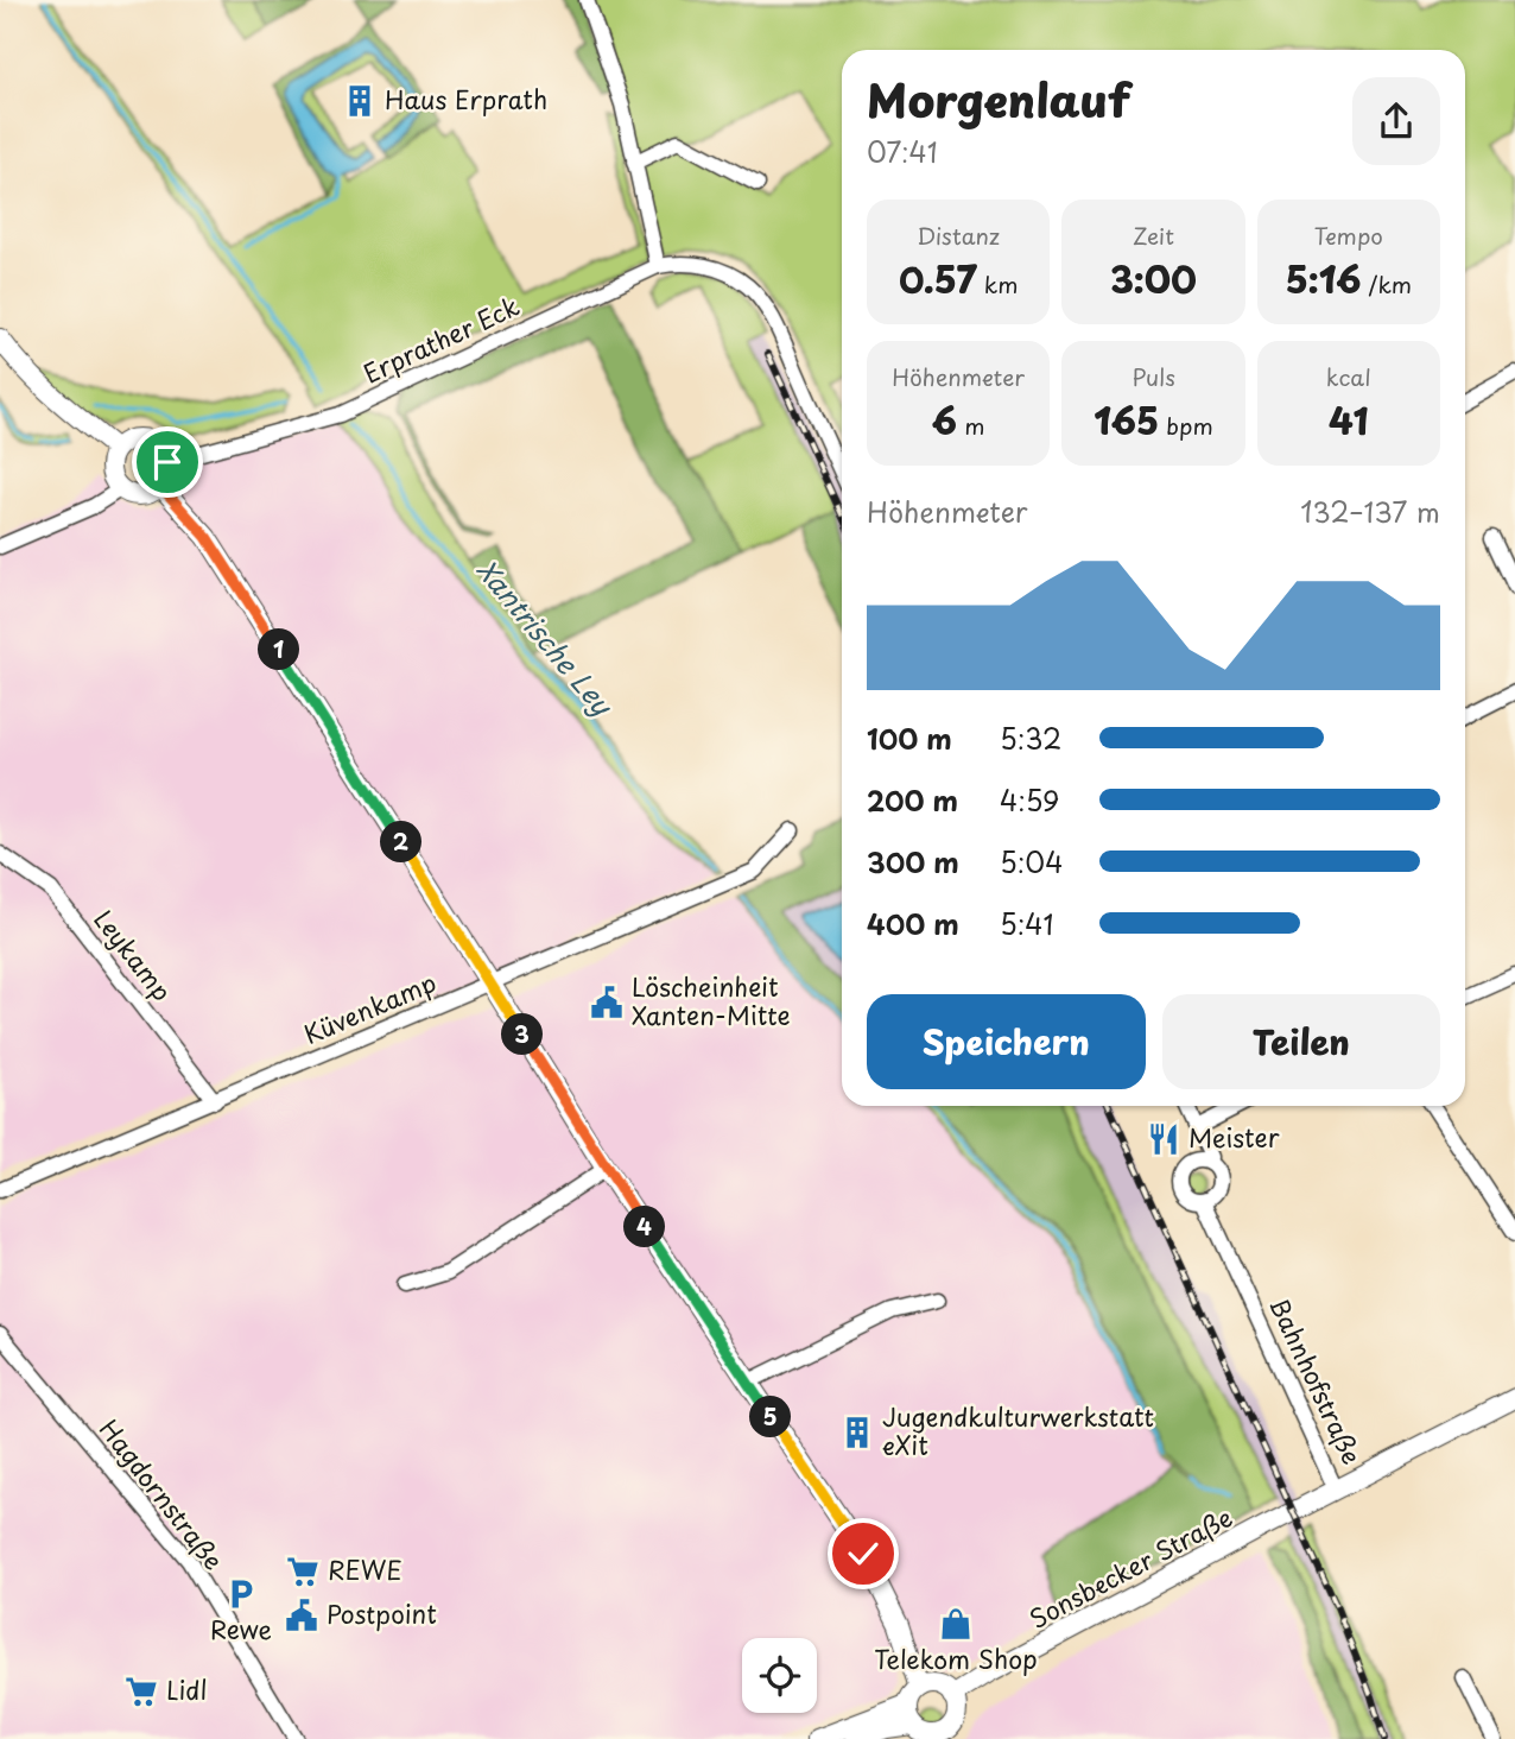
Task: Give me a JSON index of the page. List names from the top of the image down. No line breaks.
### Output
{"streets":{"street":["Erprather Eck","Leykamp","Küvenkamp","Bahnhofstraße","Hagdornstraße","Sonsbecker Straße"]},"crossings":[["Leykamp","Küvenkamp"],["Bahnhofstraße","Sonsbecker Straße"]],"water":["Xantrische Ley"],"places":{"building":["Haus Erprath","Jugendkulturwerkstatt eXit"],"public building":["Löscheinheit Xanten-Mitte","Postpoint"],"restaurant":["Meister"],"supermarket":["REWE","Lidl"],"parking":["Rewe"],"shop":["Telekom Shop"]},"page":{"heading":["Morgenlauf","07:41"],"stats":[["Distanz","0.57 km"],["Zeit","3:00"],["Tempo","5:16 /km"],["Höhenmeter","6 m"],["Puls","165 bpm"],["kcal","41"]],"chart":["Höhenmeter","132–137 m"],"pins":["1","2","3","4","5"],"list":[{"name":"100 m","note":"5:32"},{"name":"200 m","note":"4:59"},{"name":"300 m","note":"5:04"},{"name":"400 m","note":"5:41"}],"buttons":["Speichern","Teilen"]}}
